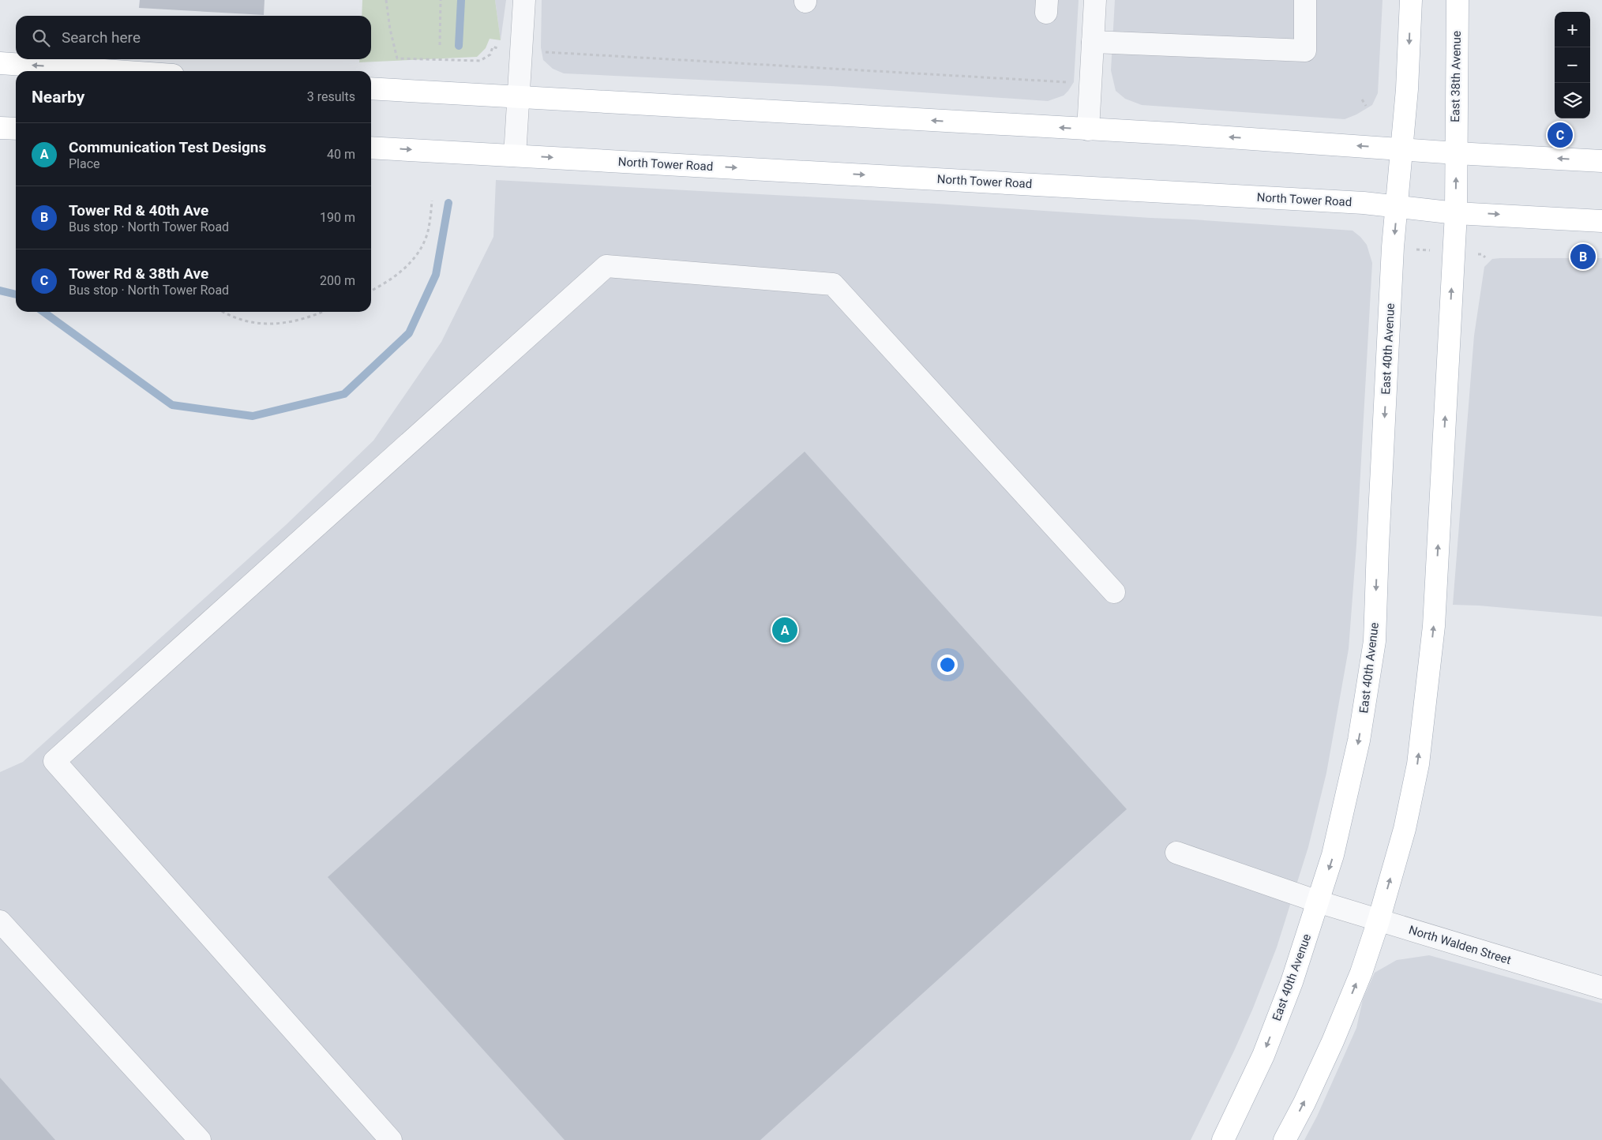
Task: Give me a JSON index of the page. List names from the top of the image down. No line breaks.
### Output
{"streets":{"main road":["East 38th Avenue","North Tower Road","East 40th Avenue"],"street":["North Walden Street"]},"crossings":[["North Tower Road","East 40th Avenue"],["East 40th Avenue","North Walden Street"]],"page":{"map_buttons":["+","−"],"search":"Search here","heading":["Nearby","3 results"],"pins":["C","B","A"],"list":[{"mark":"A","name":"Communication Test Designs","note":"Place","value":"40 m"},{"mark":"B","name":"Tower Rd & 40th Ave","note":"Bus stop · North Tower Road","value":"190 m"},{"mark":"C","name":"Tower Rd & 38th Ave","note":"Bus stop · North Tower Road","value":"200 m"}]}}
